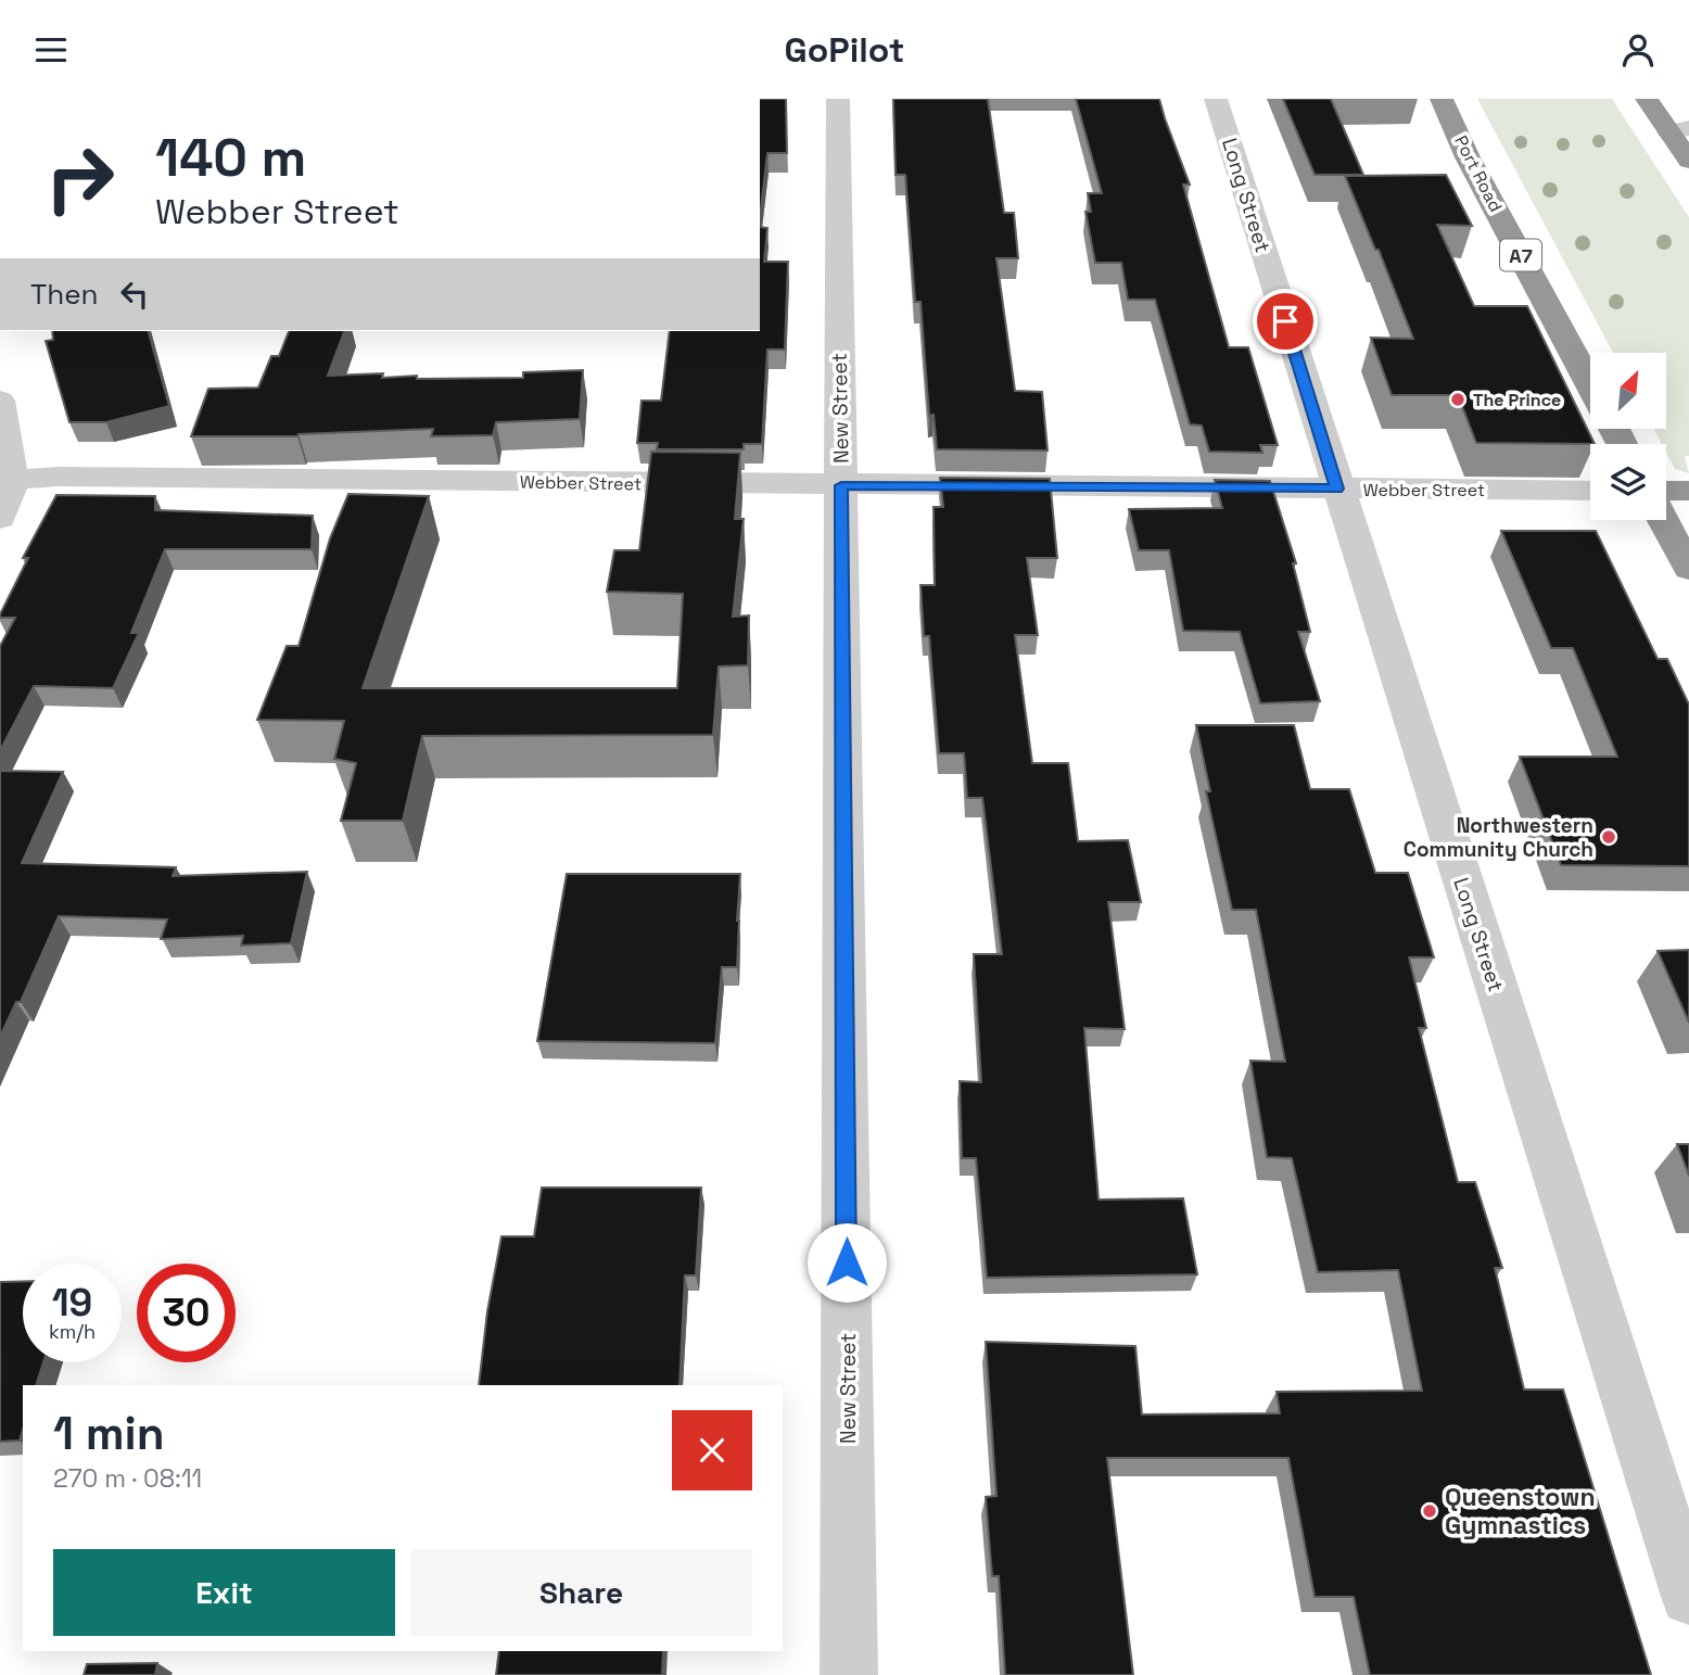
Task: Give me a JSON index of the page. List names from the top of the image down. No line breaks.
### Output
{"streets":{"highway":["Port Road","A7"],"street":["Long Street","New Street","Webber Street"]},"crossings":[["Long Street","Webber Street"],["New Street","Webber Street"]],"places":["The Prince","Northwestern Community Church","Queenstown Gymnastics"],"north":"top right","page":{"header":"GoPilot","turn":["140 m","Webber Street"],"then":"Then","speed":"19 km/h","limit":"30","heading":["1 min","270 m · 08:11"],"buttons":["Exit","Share"]}}
